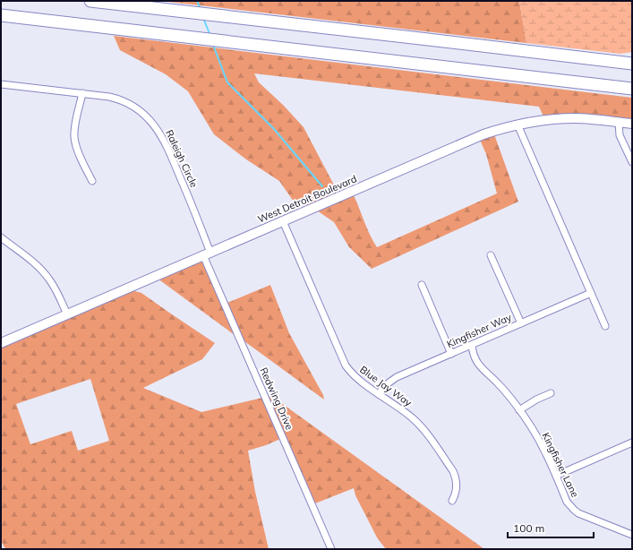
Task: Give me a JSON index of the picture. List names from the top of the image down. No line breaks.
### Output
{"streets":{"street":["Raleigh Circle","West Detroit Boulevard","Kingfisher Way","Blue Jay Way","Redwing Drive","Kingfisher Lane"]},"crossings":[["Raleigh Circle","West Detroit Boulevard"],["Raleigh Circle","Redwing Drive"],["West Detroit Boulevard","Blue Jay Way"],["West Detroit Boulevard","Redwing Drive"],["Kingfisher Way","Blue Jay Way"],["Kingfisher Way","Kingfisher Lane"]],"scale_bar":"100 m"}
